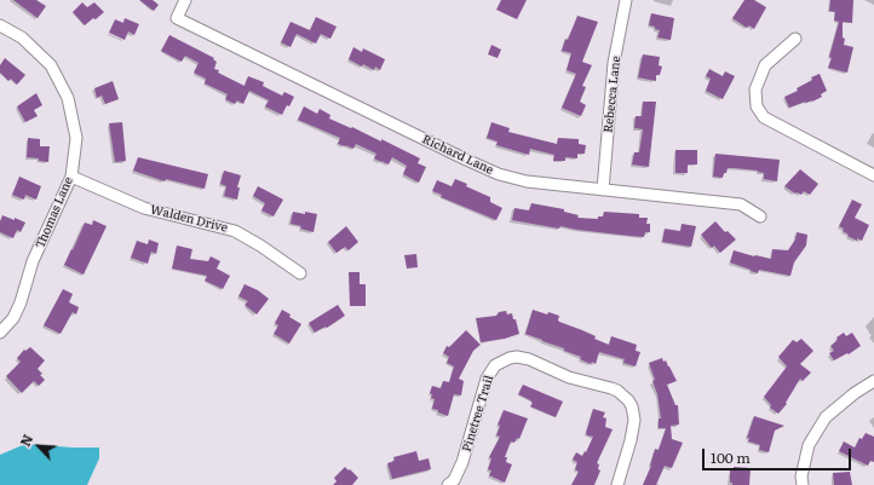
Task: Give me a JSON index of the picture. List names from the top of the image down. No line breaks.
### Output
{"streets":{"street":["Rebecca Lane","Richard Lane","Thomas Lane","Walden Drive","Pinetree Trail"]},"crossings":[["Rebecca Lane","Richard Lane"],["Thomas Lane","Walden Drive"]],"scale_bar":"100 m","north":"top left"}
